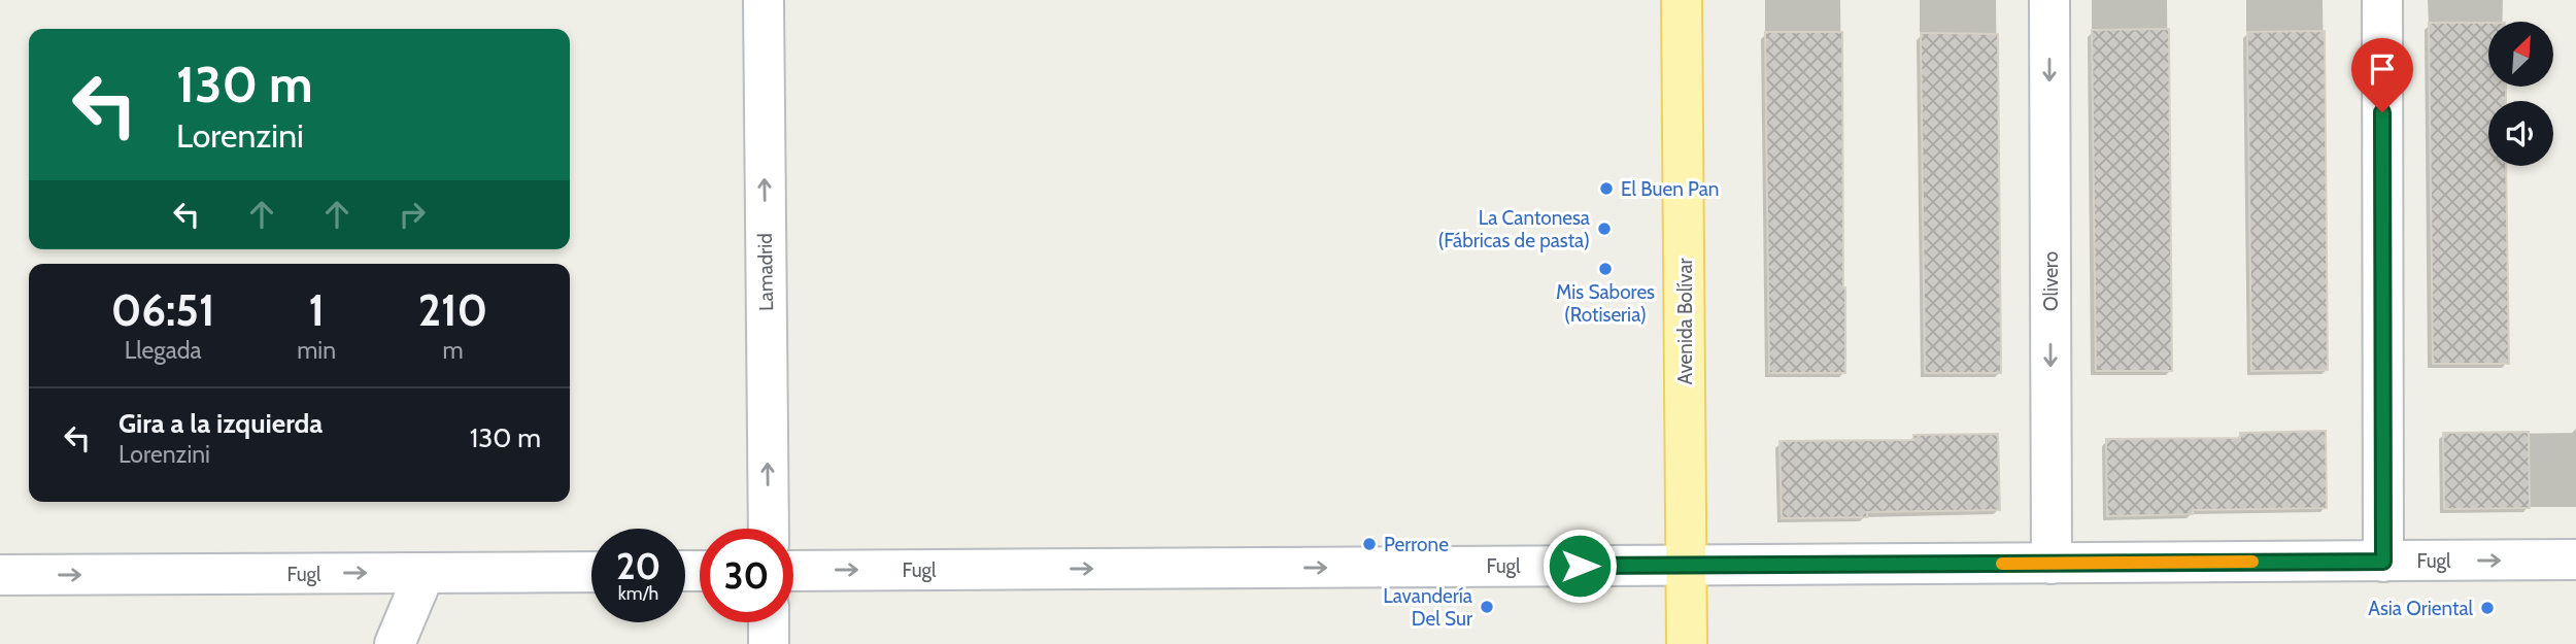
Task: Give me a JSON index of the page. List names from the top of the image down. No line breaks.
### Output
{"streets":{"main road":["Avenida Bolívar"],"street":["Lamadrid","Olivero","Fugl"]},"crossings":[["Olivero","Fugl"],["Avenida Bolívar","Fugl"]],"one_way":["Lamadrid","Fugl"],"places":["El Buen Pan","La Cantonesa (Fábricas de pasta)","Mis Sabores (Rotiseria)","Perrone","Lavandería Del Sur","Asia Oriental"],"north":"top right","page":{"turn":["130 m","Lorenzini"],"eta":["06:51","Llegada","1","min","210","m"],"list":[{"name":"Gira a la izquierda","note":"Lorenzini","value":"130 m"}],"speed":"20 km/h","limit":"30"}}
